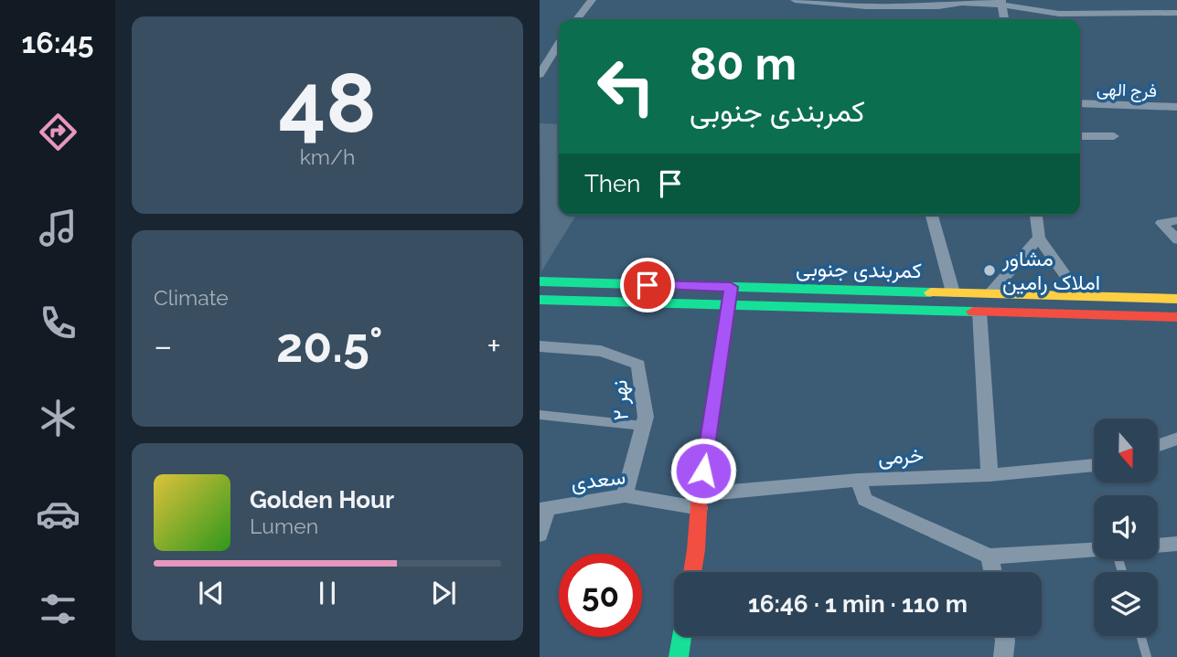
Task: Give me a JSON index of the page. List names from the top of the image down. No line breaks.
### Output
{"streets":{"main road":["کمربندی جنوبی"],"street":["فرج الهی","نهر ۲","خرمی","سعدی"]},"crossings":[["نهر ۲","سعدی"],["خرمی","سعدی"]],"places":["مشاور املاک رامین"],"north":"bottom","page":{"tabs":"16:45","tile":[["48","km/h"],"Climate"],"turn":["80 m","کمربندی جنوبی"],"then":"Then","heat":["−","20.5°","+"],"song":["Golden Hour","Lumen"],"limit":"50","trip":"16:46 · 1 min · 110 m"}}
